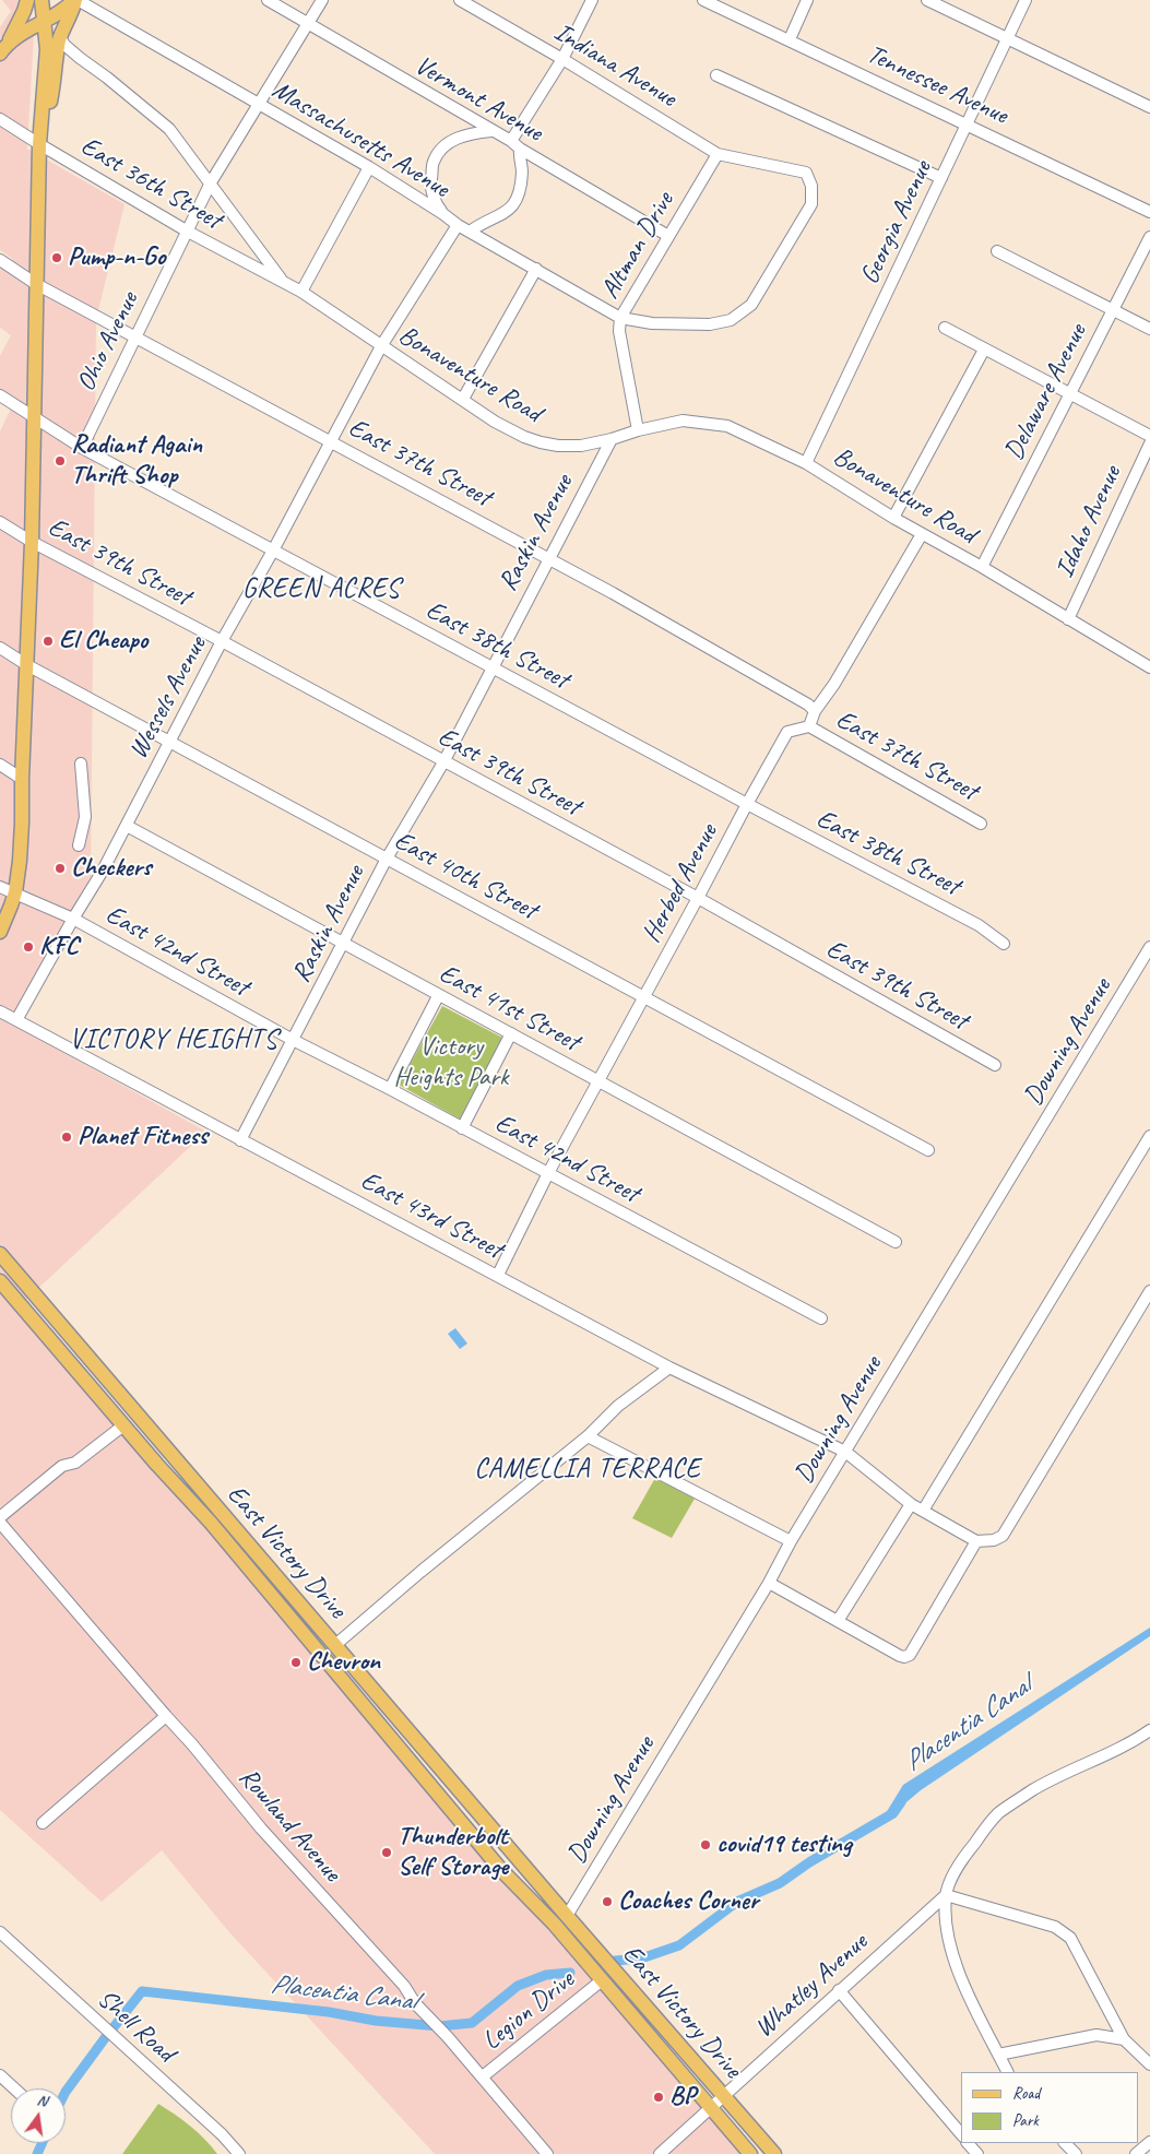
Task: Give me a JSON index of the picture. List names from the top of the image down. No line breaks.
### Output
{"streets":{"main road":["East Victory Drive"],"street":["Indiana Avenue","Tennessee Avenue","Vermont Avenue","Massachusetts Avenue","East 36th Street","Georgia Avenue","Altman Drive","Ohio Avenue","Bonaventure Road","Delaware Avenue","East 37th Street","Idaho Avenue","Raskin Avenue","East 39th Street","East 38th Street","Wessels Avenue","East 40th Street","Herbed Avenue","East 42nd Street","East 41st Street","Downing Avenue","East 43rd Street","Rowland Avenue","Whatley Avenue","Legion Drive","Shell Road"]},"crossings":[["Indiana Avenue","Massachusetts Avenue"],["Indiana Avenue","Altman Drive"],["Tennessee Avenue","Georgia Avenue"],["Vermont Avenue","Massachusetts Avenue"],["Vermont Avenue","Altman Drive"],["Vermont Avenue","Ohio Avenue"],["Vermont Avenue","Wessels Avenue"],["Massachusetts Avenue","Altman Drive"],["Massachusetts Avenue","Ohio Avenue"],["Massachusetts Avenue","Wessels Avenue"],["East 36th Street","Ohio Avenue"],["East 36th Street","Bonaventure Road"],["Georgia Avenue","Bonaventure Road"],["Altman Drive","Bonaventure Road"],["Ohio Avenue","Bonaventure Road"],["Ohio Avenue","East 37th Street"],["Ohio Avenue","East 38th Street"],["Bonaventure Road","Delaware Avenue"],["Bonaventure Road","Idaho Avenue"],["Bonaventure Road","Raskin Avenue"],["Bonaventure Road","Wessels Avenue"],["East 37th Street","Raskin Avenue"],["East 37th Street","Wessels Avenue"],["East 37th Street","Herbed Avenue"],["Raskin Avenue","East 39th Street"],["Raskin Avenue","East 38th Street"],["Raskin Avenue","East 40th Street"],["Raskin Avenue","East 42nd Street"],["Raskin Avenue","East 41st Street"],["Raskin Avenue","East 43rd Street"],["East 39th Street","Wessels Avenue"],["East 39th Street","Herbed Avenue"],["East 38th Street","Wessels Avenue"],["East 38th Street","Herbed Avenue"],["Wessels Avenue","East 40th Street"],["Wessels Avenue","East 42nd Street"],["Wessels Avenue","East 41st Street"],["Wessels Avenue","East 43rd Street"],["East 40th Street","Herbed Avenue"],["Herbed Avenue","East 42nd Street"],["Herbed Avenue","East 41st Street"],["Herbed Avenue","East 43rd Street"],["Downing Avenue","East 43rd Street"],["Downing Avenue","East Victory Drive"],["East Victory Drive","Whatley Avenue"],["East Victory Drive","Legion Drive"],["Rowland Avenue","Legion Drive"]],"districts":["GREEN ACRES","VICTORY HEIGHTS","CAMELLIA TERRACE"],"water":["Placentia Canal"],"parks":["Victory Heights Park"],"places":["Pump-n-Go","Radiant Again Thrift Shop","El Cheapo","Checkers","KFC","Planet Fitness","Chevron","covid19 testing","Thunderbolt Self Storage","Coaches Corner","BP"],"legend":["Road","Park"],"north":"top"}
